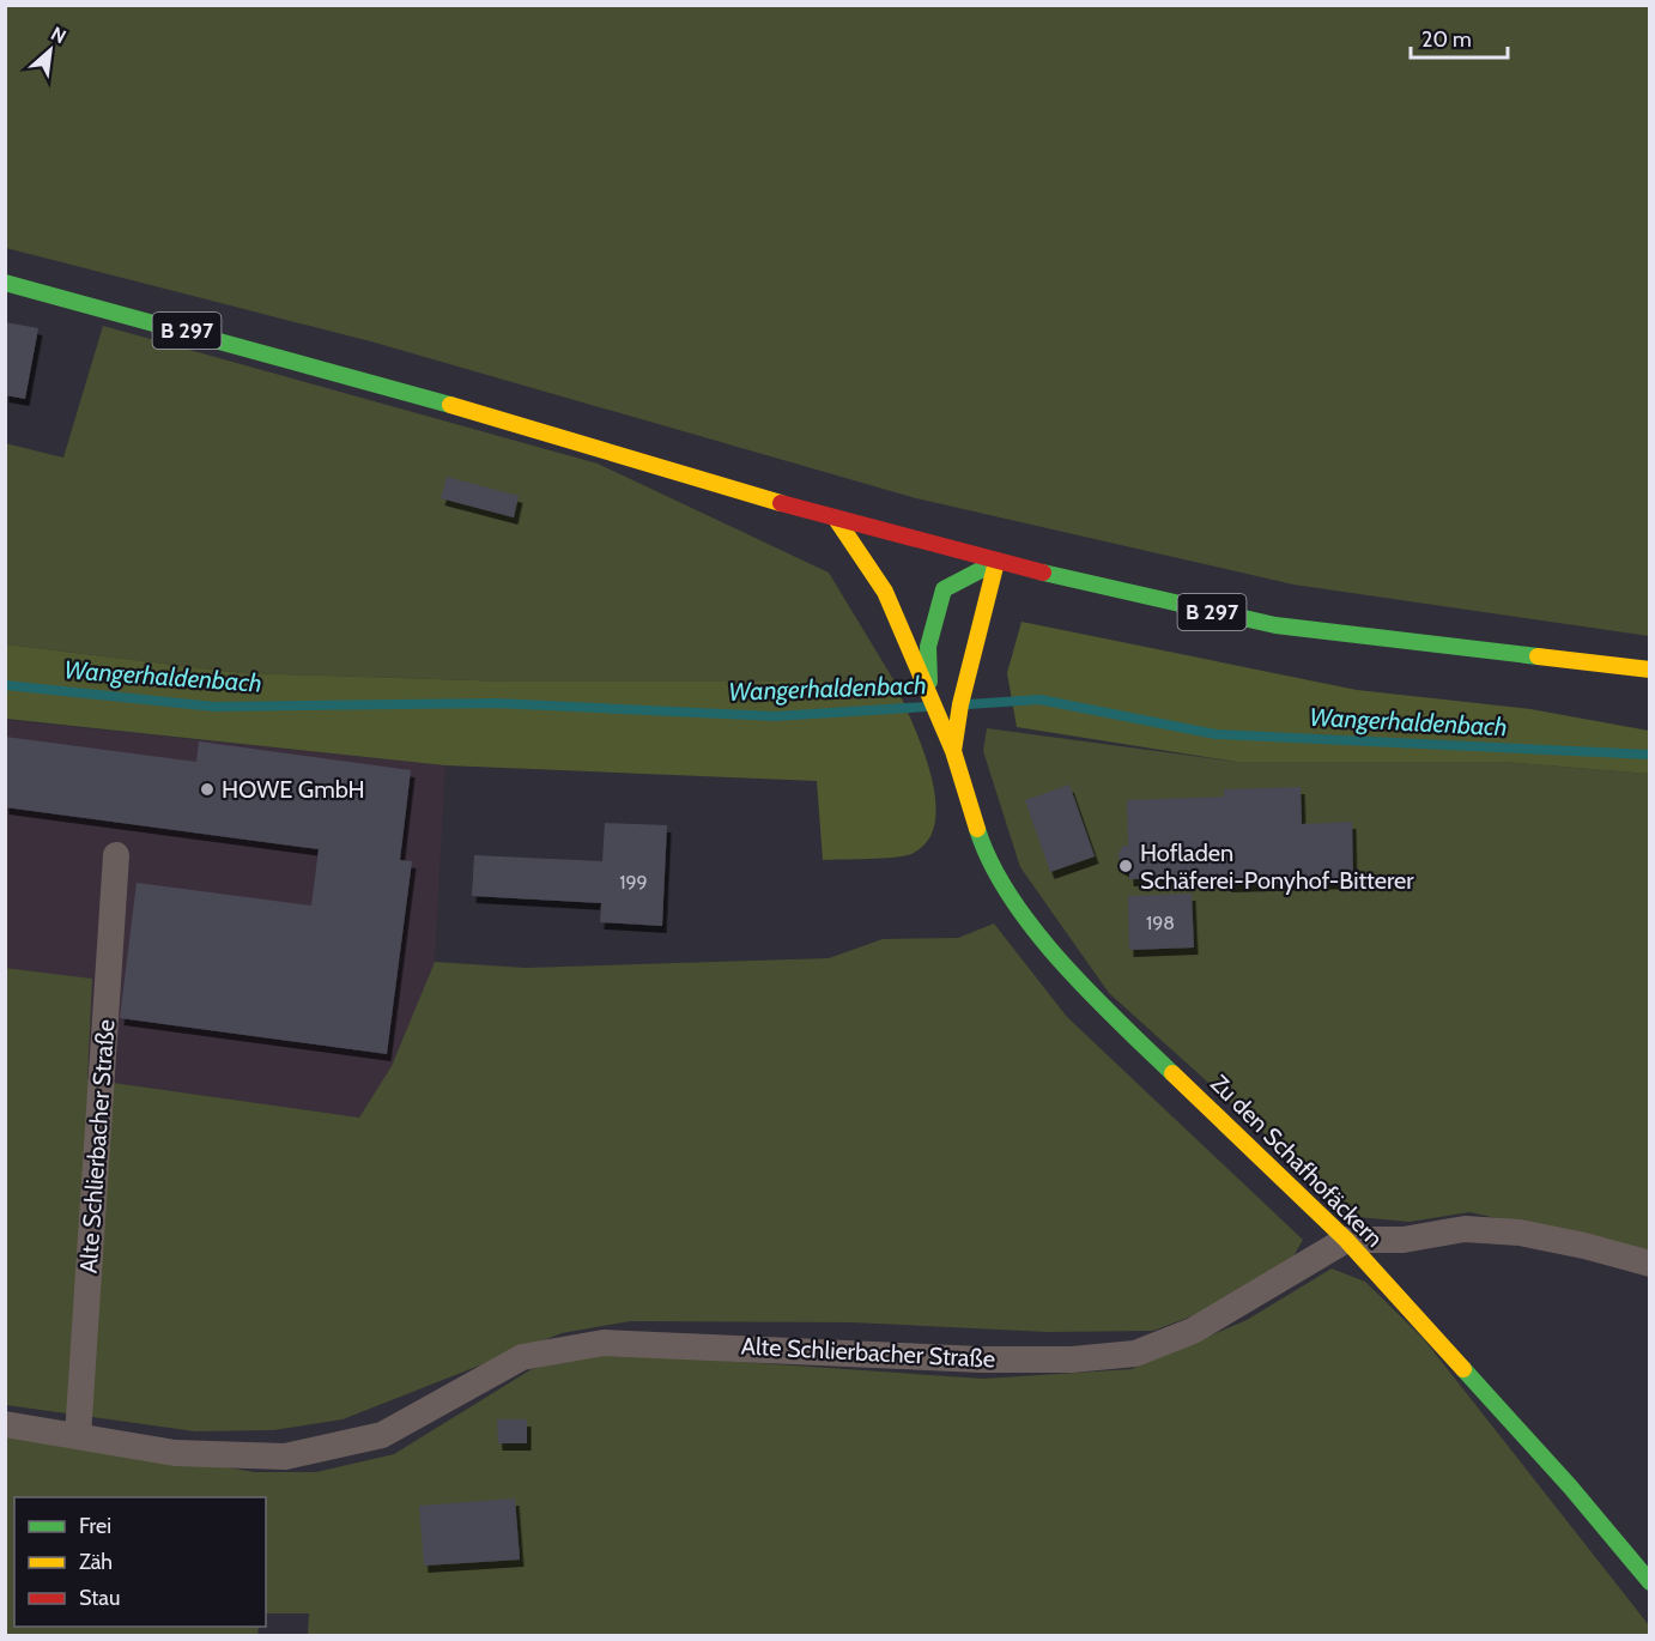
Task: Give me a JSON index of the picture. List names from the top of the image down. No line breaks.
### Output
{"streets":{"street":["B 297","Alte Schlierbacher Straße","Zu den Schafhofäckern"]},"crossings":[["B 297","Zu den Schafhofäckern"],["Alte Schlierbacher Straße","Zu den Schafhofäckern"]],"water":["Wangerhaldenbach"],"places":["HOWE GmbH","Hofladen Schäferei-Ponyhof-Bitterer"],"house_numbers":["199","198"],"legend":["Frei","Zäh","Stau"],"scale_bar":"20 m","north":"top right"}
